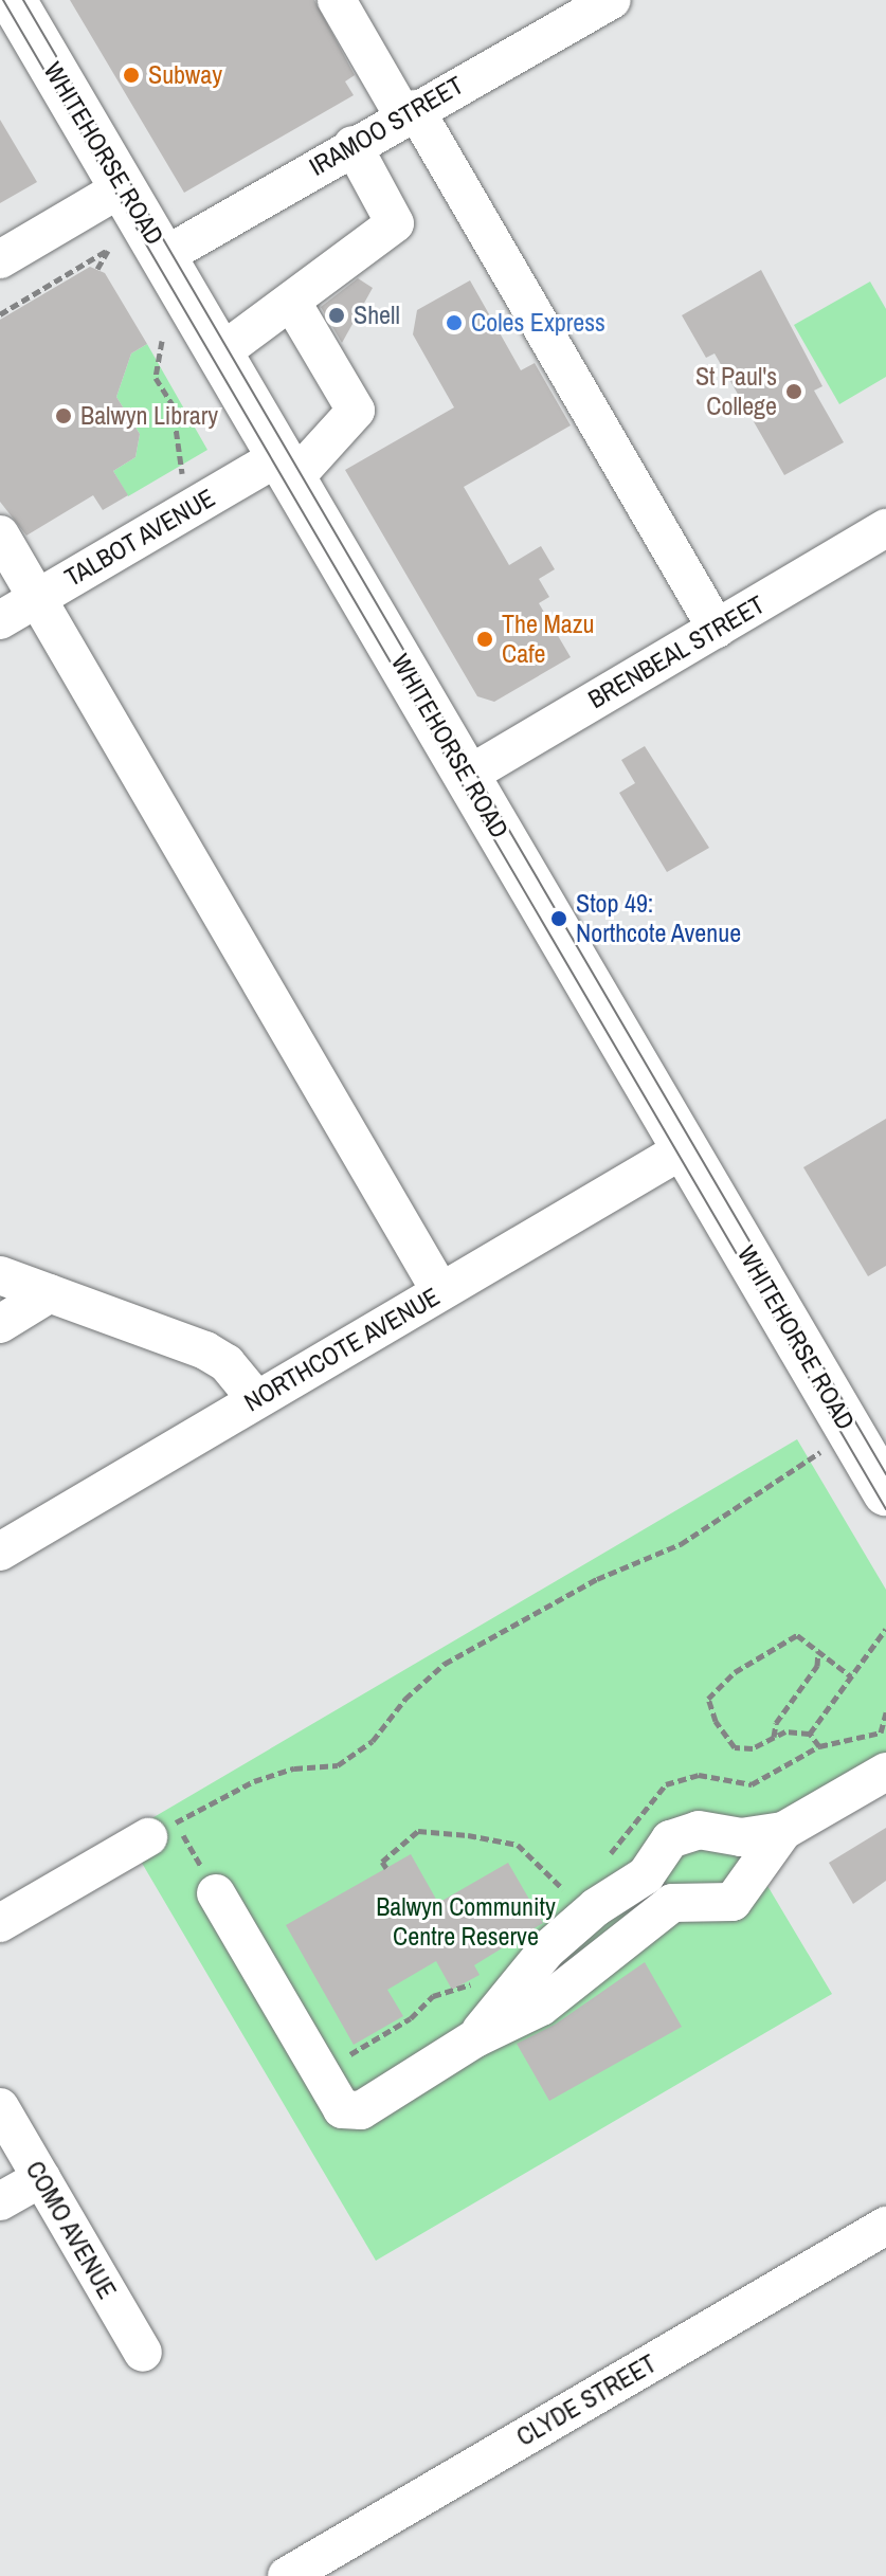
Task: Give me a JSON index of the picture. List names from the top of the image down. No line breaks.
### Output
{"streets":{"main road":["WHITEHORSE ROAD"],"street":["IRAMOO STREET","TALBOT AVENUE","BRENBEAL STREET","NORTHCOTE AVENUE","COMO AVENUE","CLYDE STREET"]},"crossings":[["IRAMOO STREET","WHITEHORSE ROAD"],["WHITEHORSE ROAD","TALBOT AVENUE"],["WHITEHORSE ROAD","BRENBEAL STREET"],["WHITEHORSE ROAD","NORTHCOTE AVENUE"]],"parks":["Balwyn Community Centre Reserve"],"places":["Subway","Shell","Coles Express","St Paul's College","Balwyn Library","The Mazu Cafe","Stop 49: Northcote Avenue"]}
